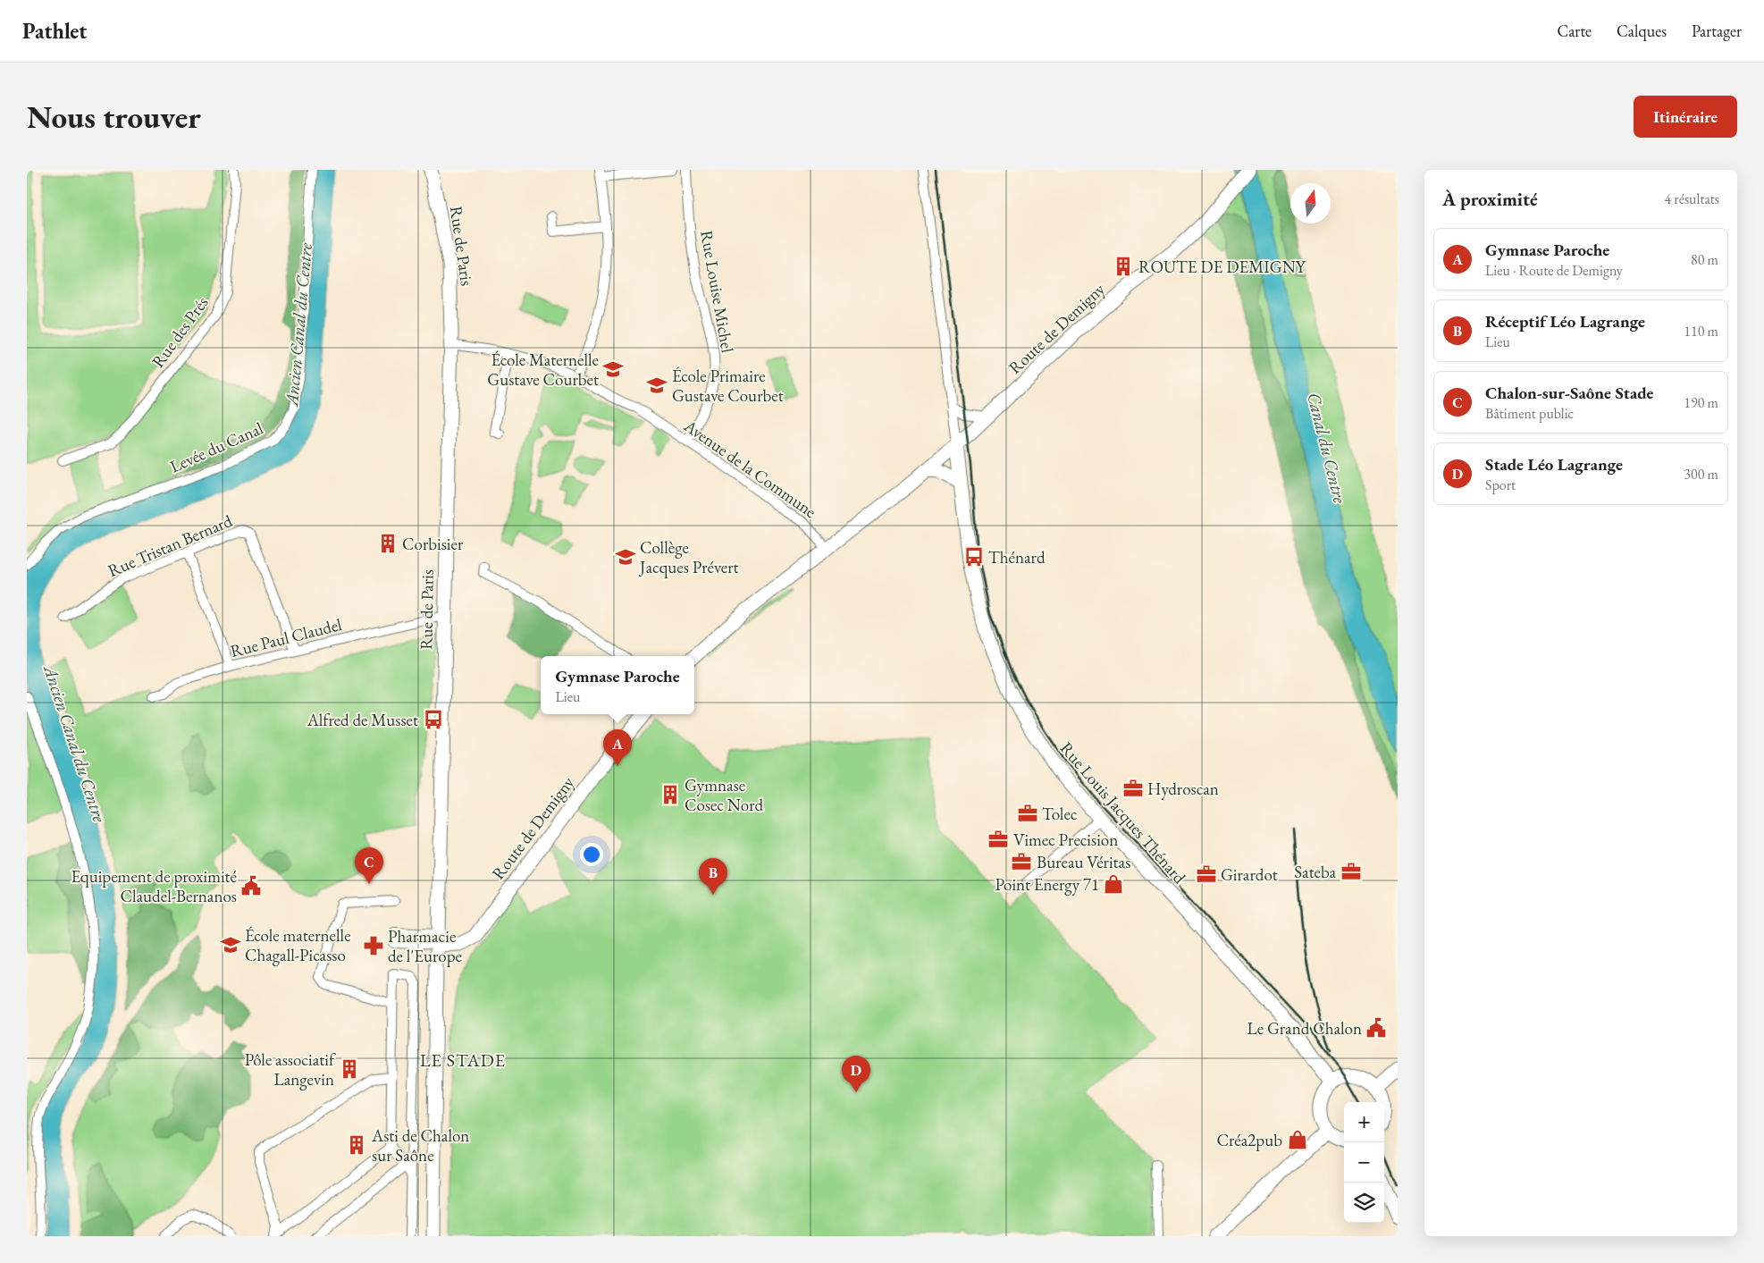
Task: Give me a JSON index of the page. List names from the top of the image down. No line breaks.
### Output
{"streets":{"main road":["Rue de Paris","Route de Demigny","Rue Louis Jacques Thénard"],"street":["Rue Louise Michel","Rue des Prés","Levée du Canal","Avenue de la Commune","Rue Tristan Bernard","Rue Paul Claudel"]},"crossings":[["Rue de Paris","Route de Demigny"],["Rue de Paris","Avenue de la Commune"],["Rue de Paris","Rue Paul Claudel"],["Rue Louise Michel","Avenue de la Commune"],["Route de Demigny","Avenue de la Commune"],["Route de Demigny","Rue Louis Jacques Thénard"],["Rue Tristan Bernard","Rue Paul Claudel"]],"districts":["LE STADE"],"water":["Ancien Canal du Centre","Canal du Centre"],"places":{"building":["ROUTE DE DEMIGNY","Corbisier","Gymnase Cosec Nord","Pôle associatif Langevin","Asti de Chalon sur Saône"],"school or university":["École Maternelle Gustave Courbet","École Primaire Gustave Courbet","Collège Jacques Prévert","École maternelle Chagall-Picasso"],"bus stop":["Thénard","Alfred de Musset"],"office":["Hydroscan","Tolec","Vimec Precision","Bureau Véritas","Sateba","Girardot"],"shop":["Point Energy 71","Créa2pub"],"public building":["Equipement de proximité Claudel-Bernanos","Le Grand Chalon"],"pharmacy":["Pharmacie de l'Europe"]},"north":"top","page":{"header":"Pathlet","nav":["Carte","Calques","Partager"],"buttons":"Itinéraire","title":"Nous trouver","heading":["À proximité","4 résultats"],"list":[{"mark":"A","name":"Gymnase Paroche","note":"Lieu · Route de Demigny","value":"80 m"},{"mark":"B","name":"Réceptif Léo Lagrange","note":"Lieu","value":"110 m"},{"mark":"C","name":"Chalon-sur-Saône Stade","note":"Bâtiment public","value":"190 m"},{"mark":"D","name":"Stade Léo Lagrange","note":"Sport","value":"300 m"}],"popup":["Gymnase Paroche","Lieu"],"pins":["A","C","B","D"],"map_buttons":["+","−"]}}
